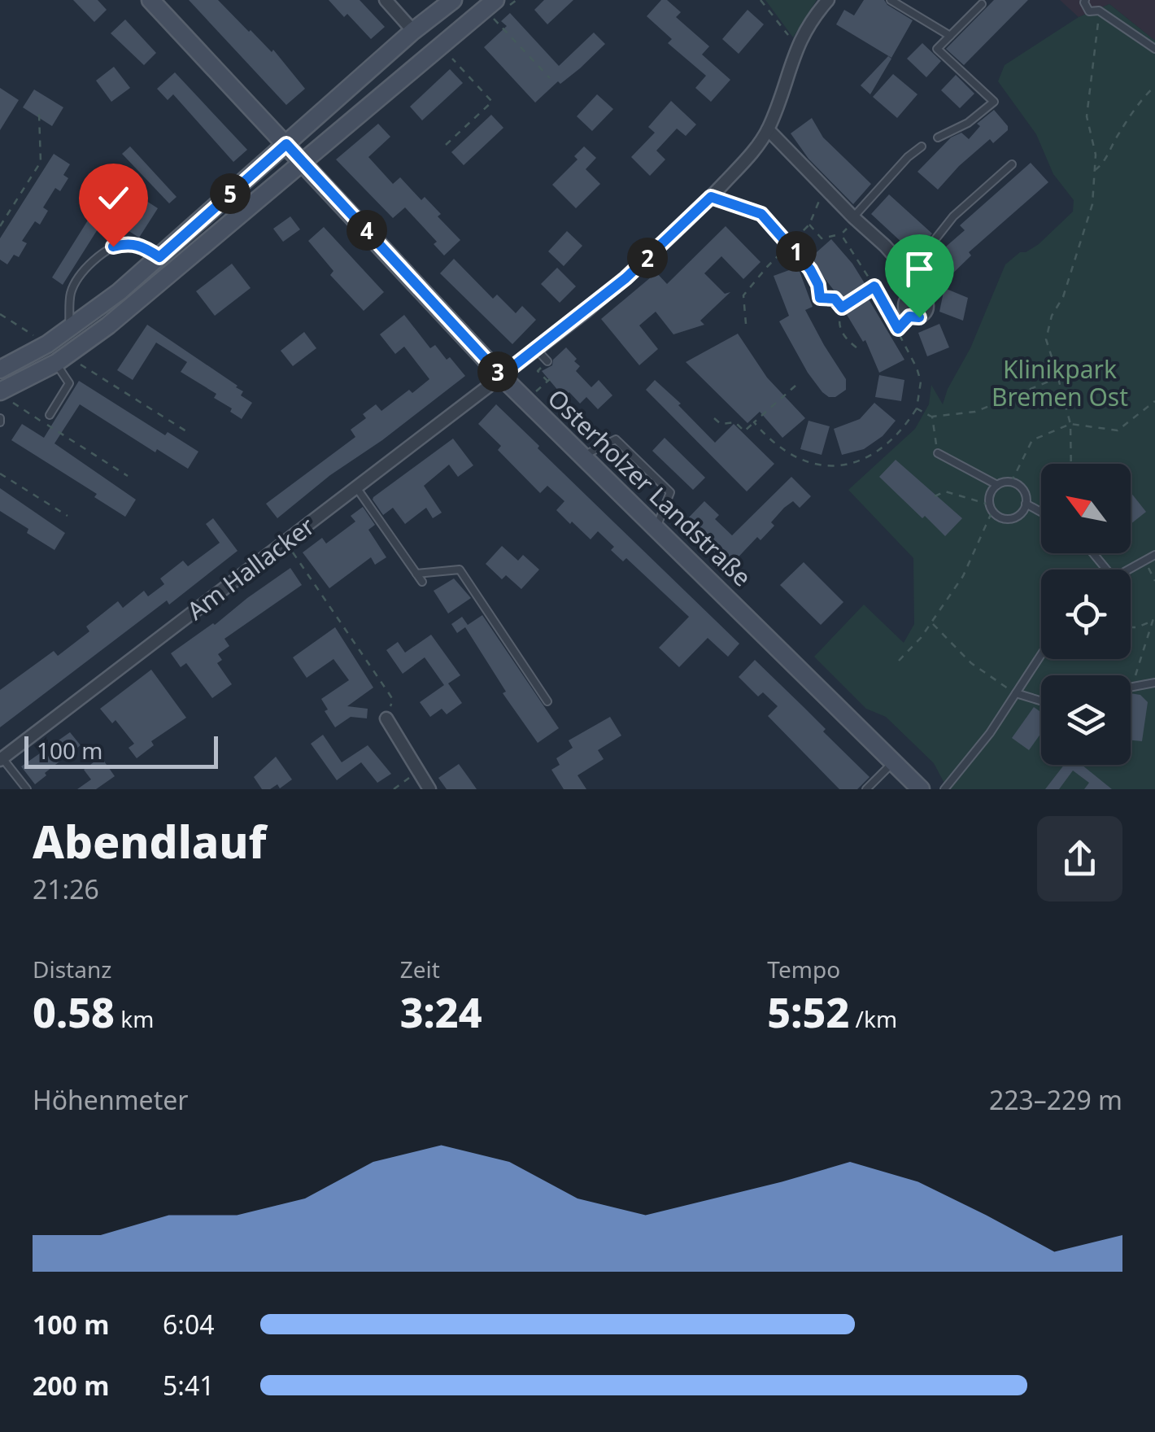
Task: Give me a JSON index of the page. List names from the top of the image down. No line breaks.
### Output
{"streets":{"main road":["Osterholzer Landstraße"],"street":["Am Hallacker"]},"crossings":[["Osterholzer Landstraße","Am Hallacker"]],"parks":["Klinikpark Bremen Ost"],"scale_bar":"100 m","north":"top left","page":{"pins":["5","4","1","2","3"],"scale":"100 m","heading":["Abendlauf","21:26"],"stats":[["Distanz","0.58 km"],["Zeit","3:24"],["Tempo","5:52 /km"]],"chart":["Höhenmeter","223–229 m"],"list":[{"name":"100 m","note":"6:04"},{"name":"200 m","note":"5:41"}]}}
